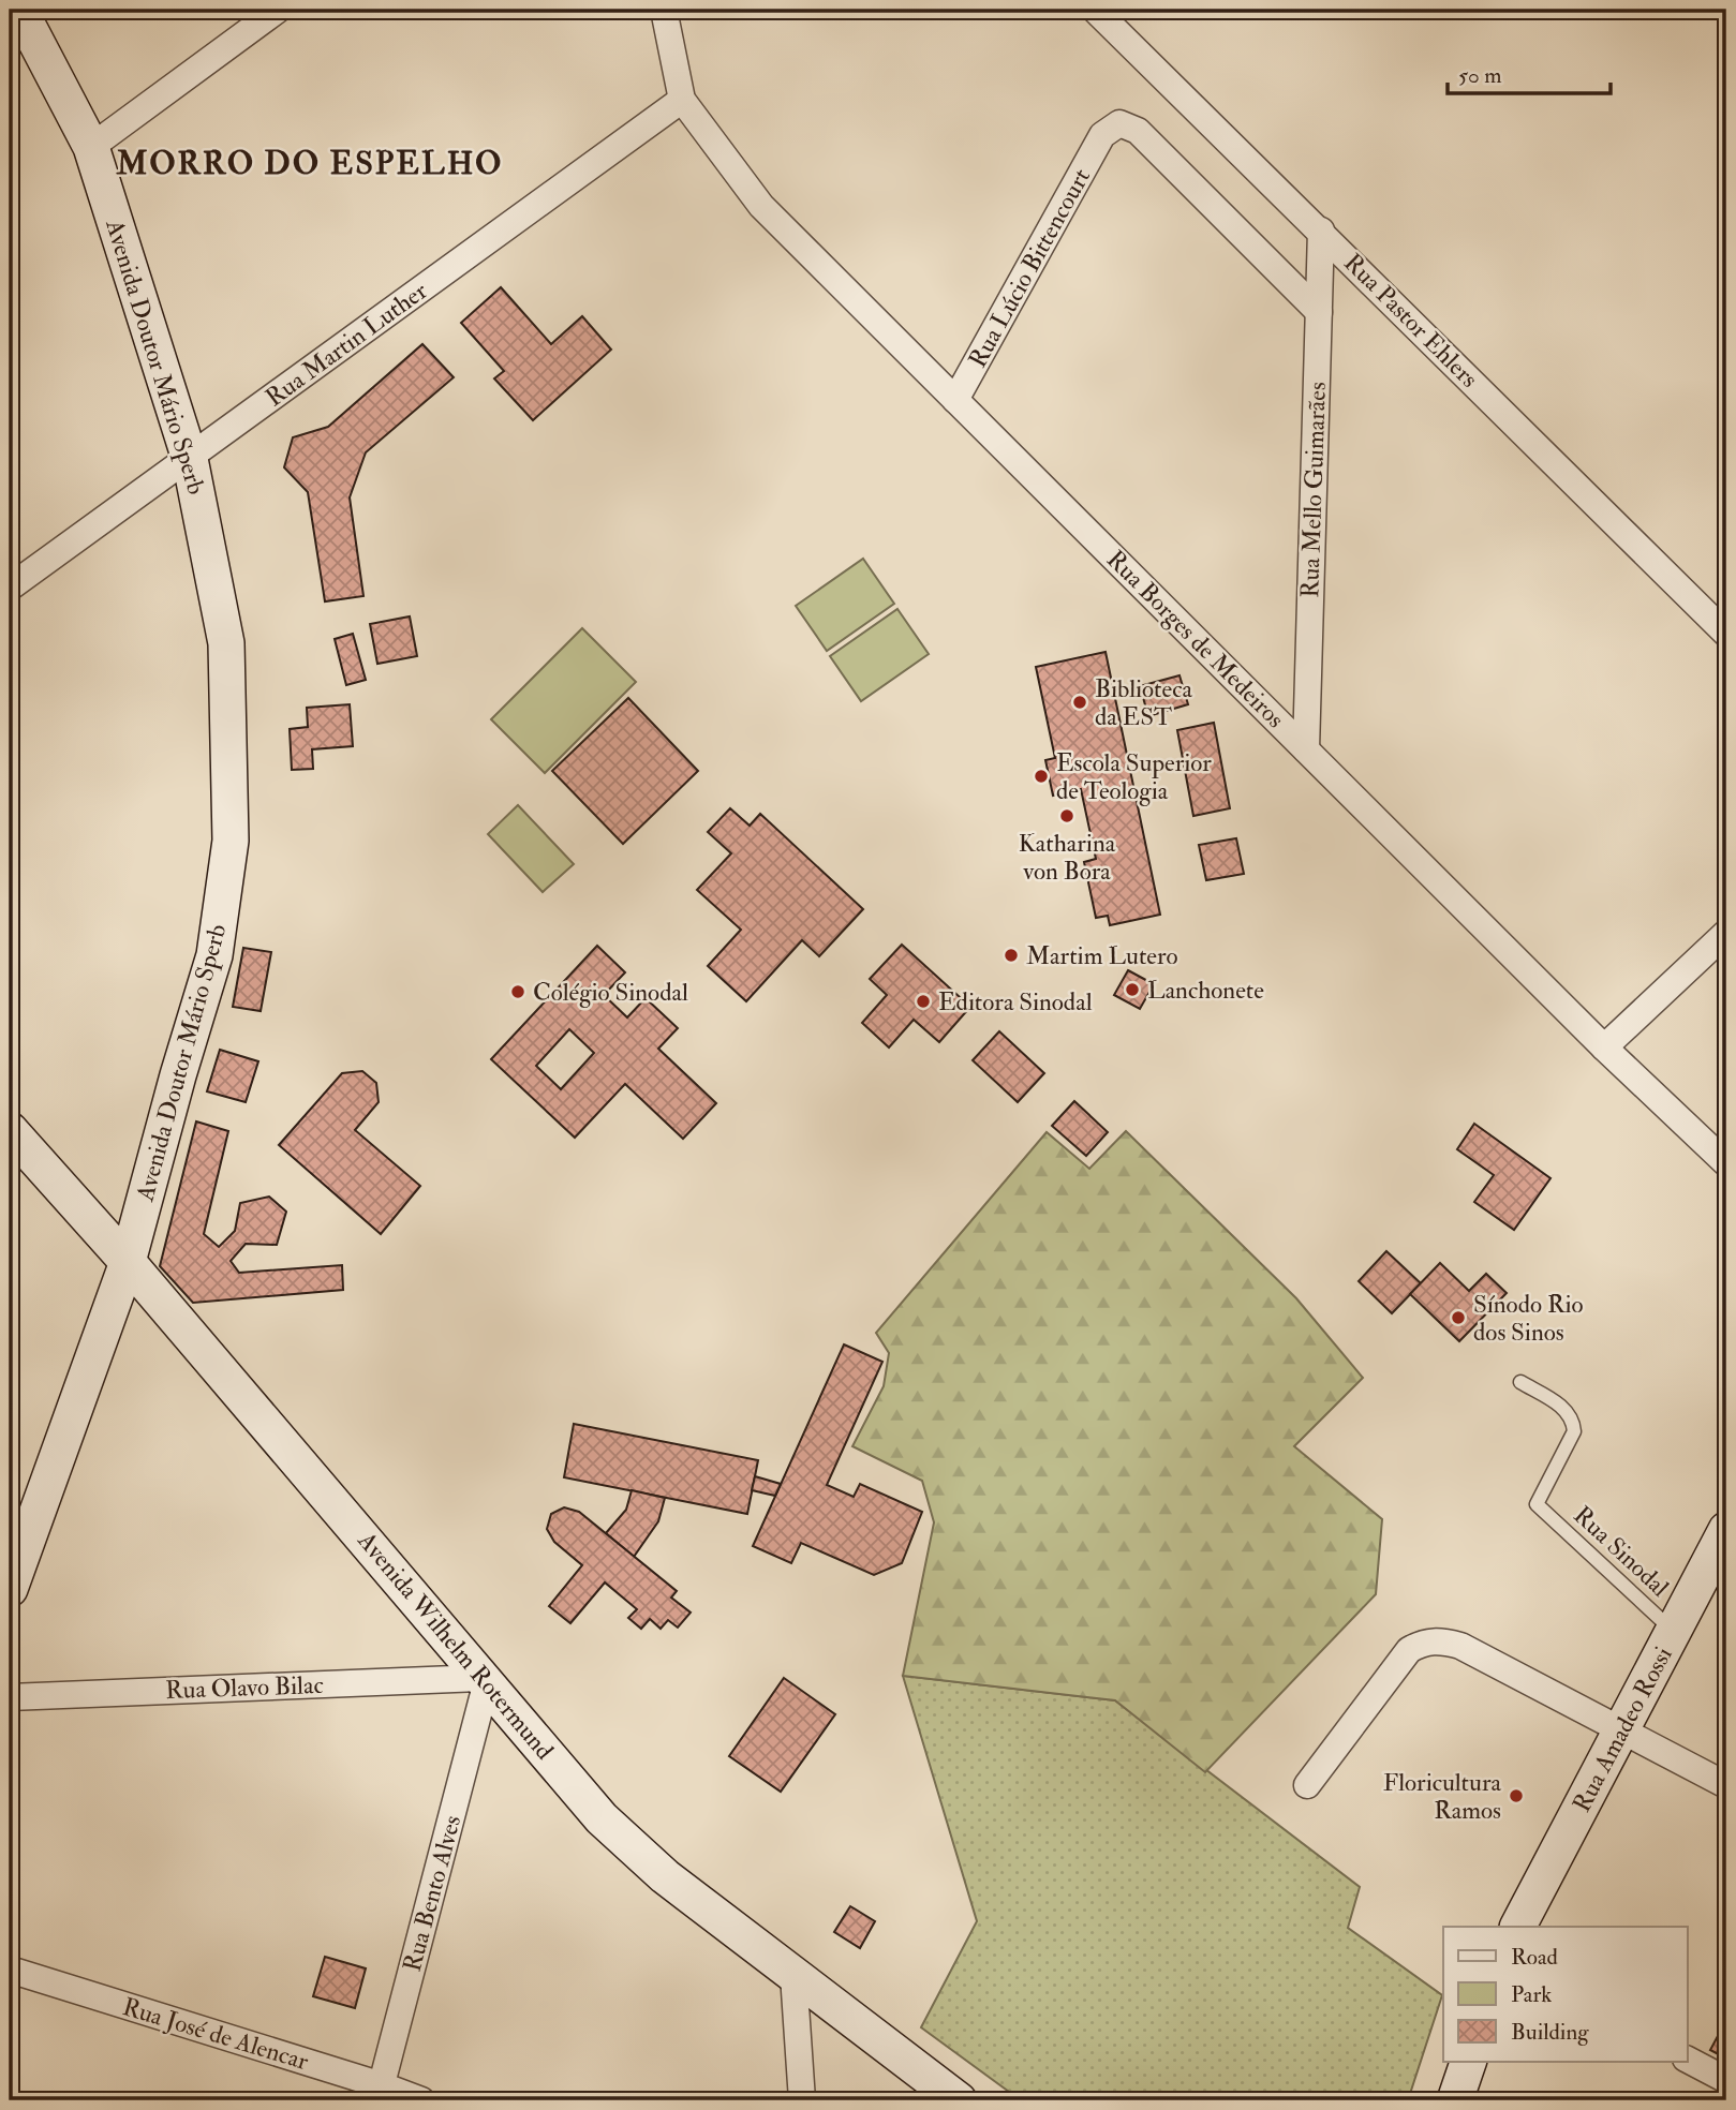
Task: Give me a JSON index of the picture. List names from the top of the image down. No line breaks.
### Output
{"streets":{"street":["Rua Lúcio Bittencourt","Rua Pastor Ehlers","Rua Martin Luther","Avenida Doutor Mário Sperb","Rua Mello Guimarães","Rua Borges de Medeiros","Avenida Wilhelm Rotermund","Rua Olavo Bilac","Rua Amadeo Rossi","Rua Bento Alves","Rua José de Alencar"],"lane":["Rua Sinodal"]},"crossings":[["Rua Lúcio Bittencourt","Rua Mello Guimarães"],["Rua Lúcio Bittencourt","Rua Borges de Medeiros"],["Rua Pastor Ehlers","Rua Mello Guimarães"],["Rua Martin Luther","Avenida Doutor Mário Sperb"],["Rua Martin Luther","Rua Borges de Medeiros"],["Avenida Doutor Mário Sperb","Avenida Wilhelm Rotermund"],["Rua Mello Guimarães","Rua Borges de Medeiros"],["Rua Sinodal","Rua Amadeo Rossi"],["Avenida Wilhelm Rotermund","Rua Olavo Bilac"],["Avenida Wilhelm Rotermund","Rua Bento Alves"],["Rua Olavo Bilac","Rua Bento Alves"],["Rua Bento Alves","Rua José de Alencar"]],"districts":["MORRO DO ESPELHO"],"places":["Biblioteca da EST","Escola Superior de Teologia","Katharina von Bora","Martim Lutero","Lanchonete","Colégio Sinodal","Editora Sinodal","Sínodo Rio dos Sinos","Floricultura Ramos"],"legend":["Road","Park","Building"],"scale_bar":"50 m"}
